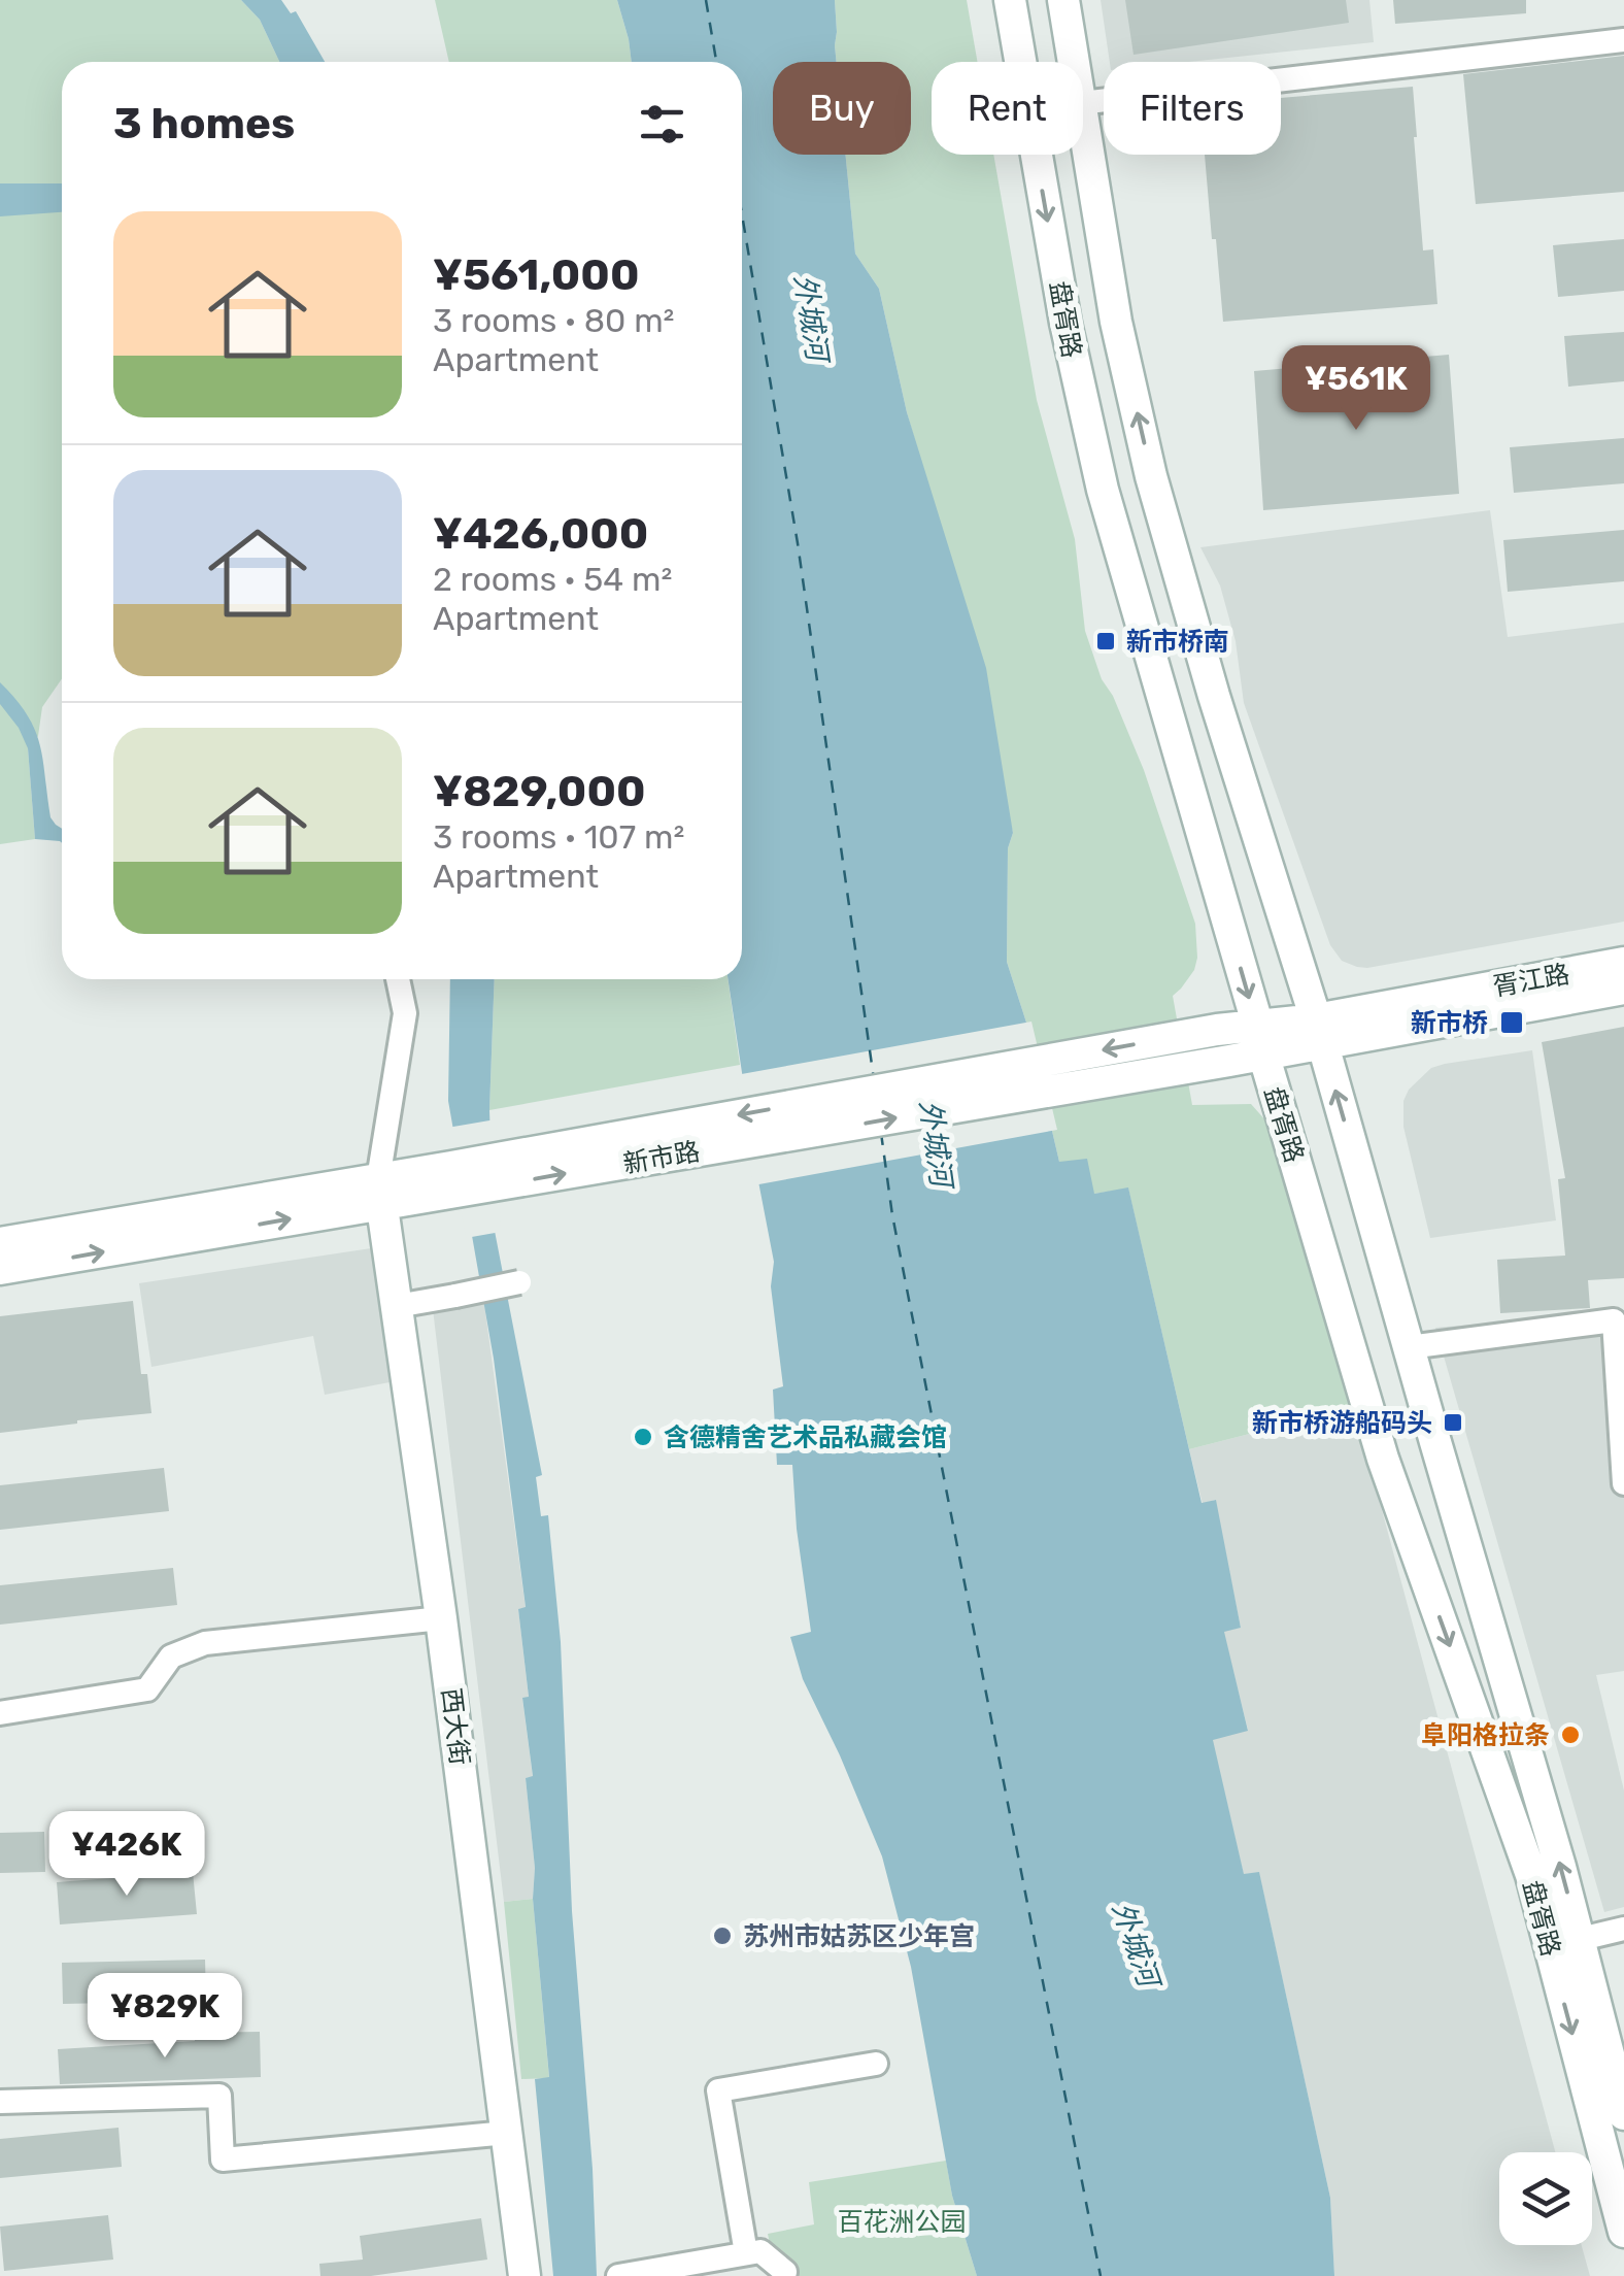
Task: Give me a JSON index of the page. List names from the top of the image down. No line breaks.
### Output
{"streets":{"main road":["盘胥路","胥江路","新市路","西大街"]},"crossings":[["盘胥路","胥江路"],["盘胥路","新市路"],["胥江路","新市路"],["新市路","西大街"]],"water":["外城河"],"parks":["百花洲公园"],"places":{"transit":["新市桥南","新市桥","新市桥游船码头"],"other":["含德精舍艺术品私藏会馆","阜阳格拉条","苏州市姑苏区少年宫"]},"page":{"chip":["Buy","Rent","Filters"],"heading":"3 homes","list":[{"name":"¥561,000","note":"3 rooms · 80 m² · Apartment"},{"name":"¥426,000","note":"2 rooms · 54 m² · Apartment"},{"name":"¥829,000","note":"3 rooms · 107 m² · Apartment"}],"price":["¥561K","¥426K","¥829K"]}}
